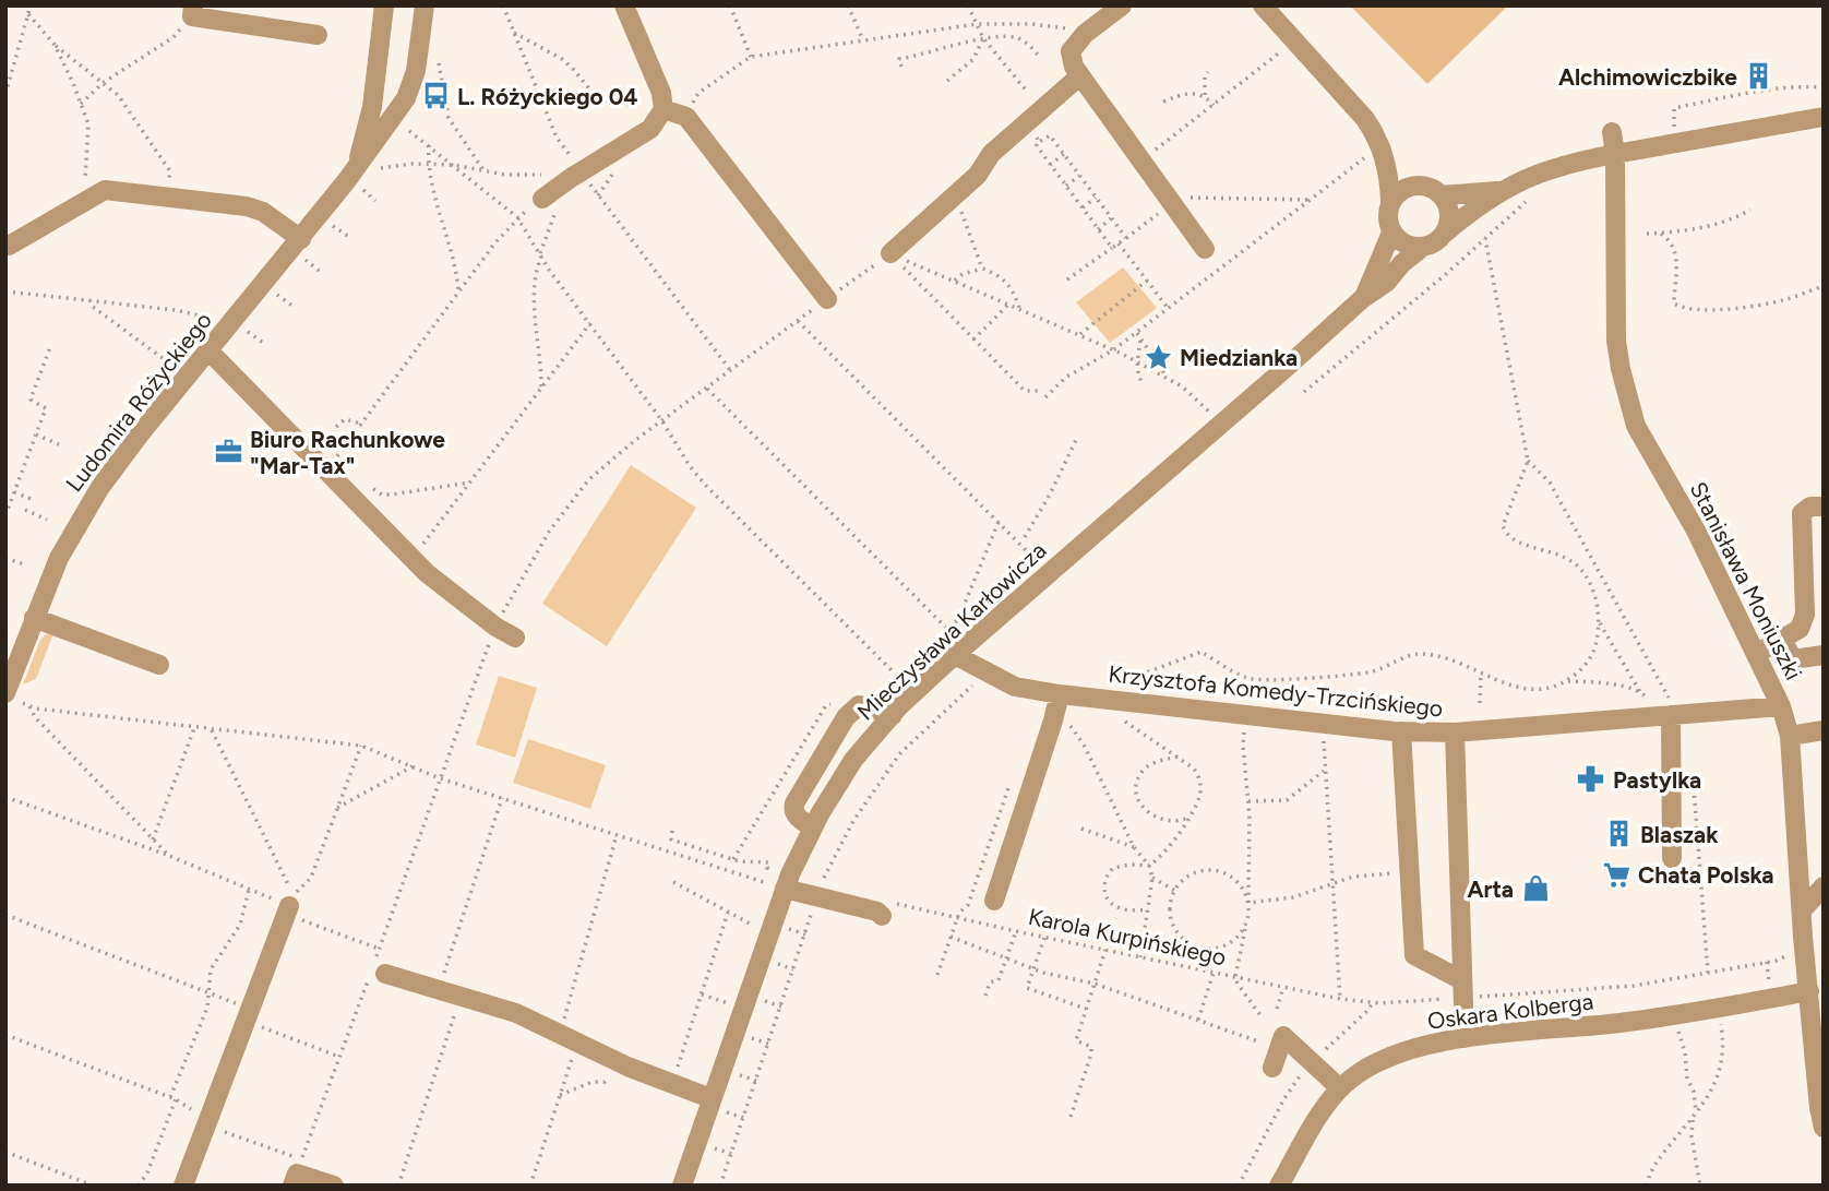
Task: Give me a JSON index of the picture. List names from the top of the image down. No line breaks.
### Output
{"streets":{"street":["Ludomira Różyckiego","Stanisława Moniuszki","Mieczysława Karłowicza","Krzysztofa Komedy-Trzcińskiego","Oskara Kolberga"],"path":["Karola Kurpińskiego"]},"crossings":[["Stanisława Moniuszki","Krzysztofa Komedy-Trzcińskiego"],["Stanisława Moniuszki","Oskara Kolberga"],["Mieczysława Karłowicza","Krzysztofa Komedy-Trzcińskiego"]],"places":{"building":["Alchimowiczbike","Blaszak"],"bus stop":["L. Różyckiego 04"],"place":["Miedzianka"],"office":["Biuro Rachunkowe \"Mar-Tax\""],"pharmacy":["Pastylka"],"supermarket":["Chata Polska"],"shop":["Arta"]}}
